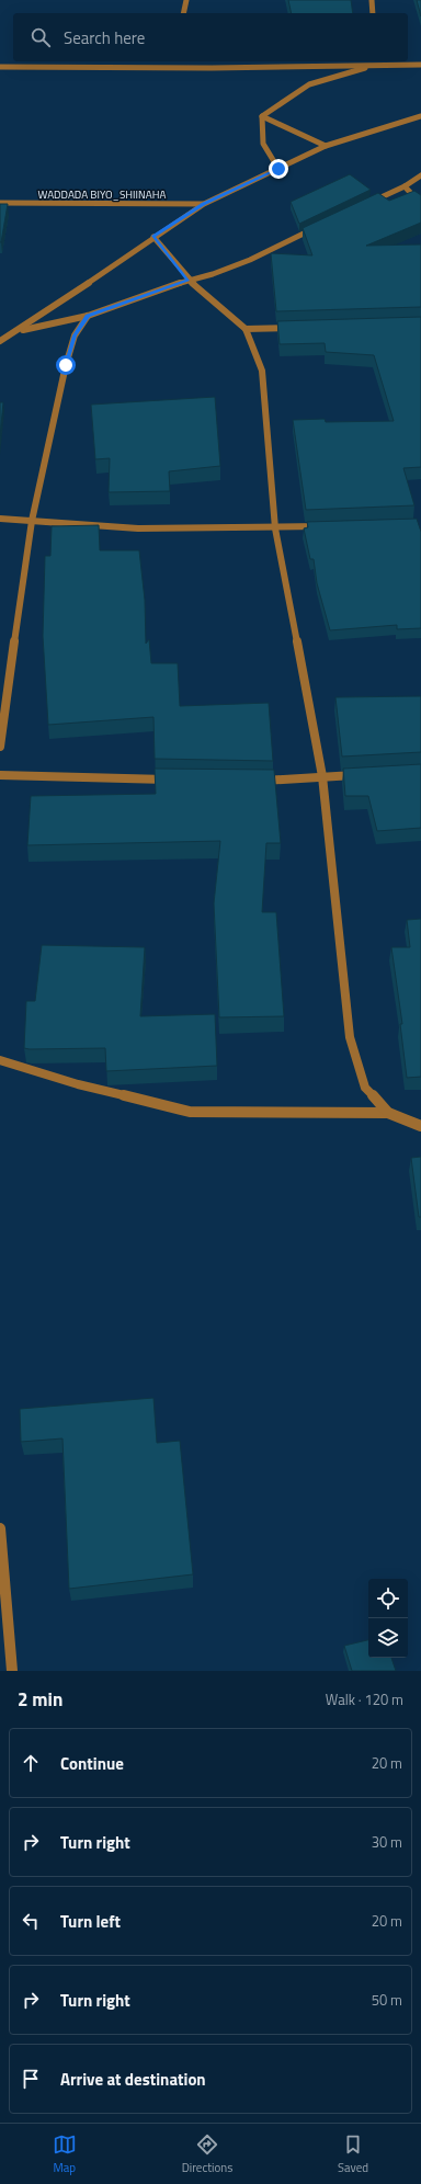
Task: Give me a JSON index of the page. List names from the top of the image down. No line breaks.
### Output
{"streets":{"street":["WADDADA BIYO_SHIINAHA"]},"page":{"search":"Search here","heading":["2 min","Walk · 120 m"],"list":[["Continue","20 m"],["Turn right","30 m"],["Turn left","20 m"],["Turn right","50 m"],"Arrive at destination"],"nav":["Map","Directions","Saved"]}}
